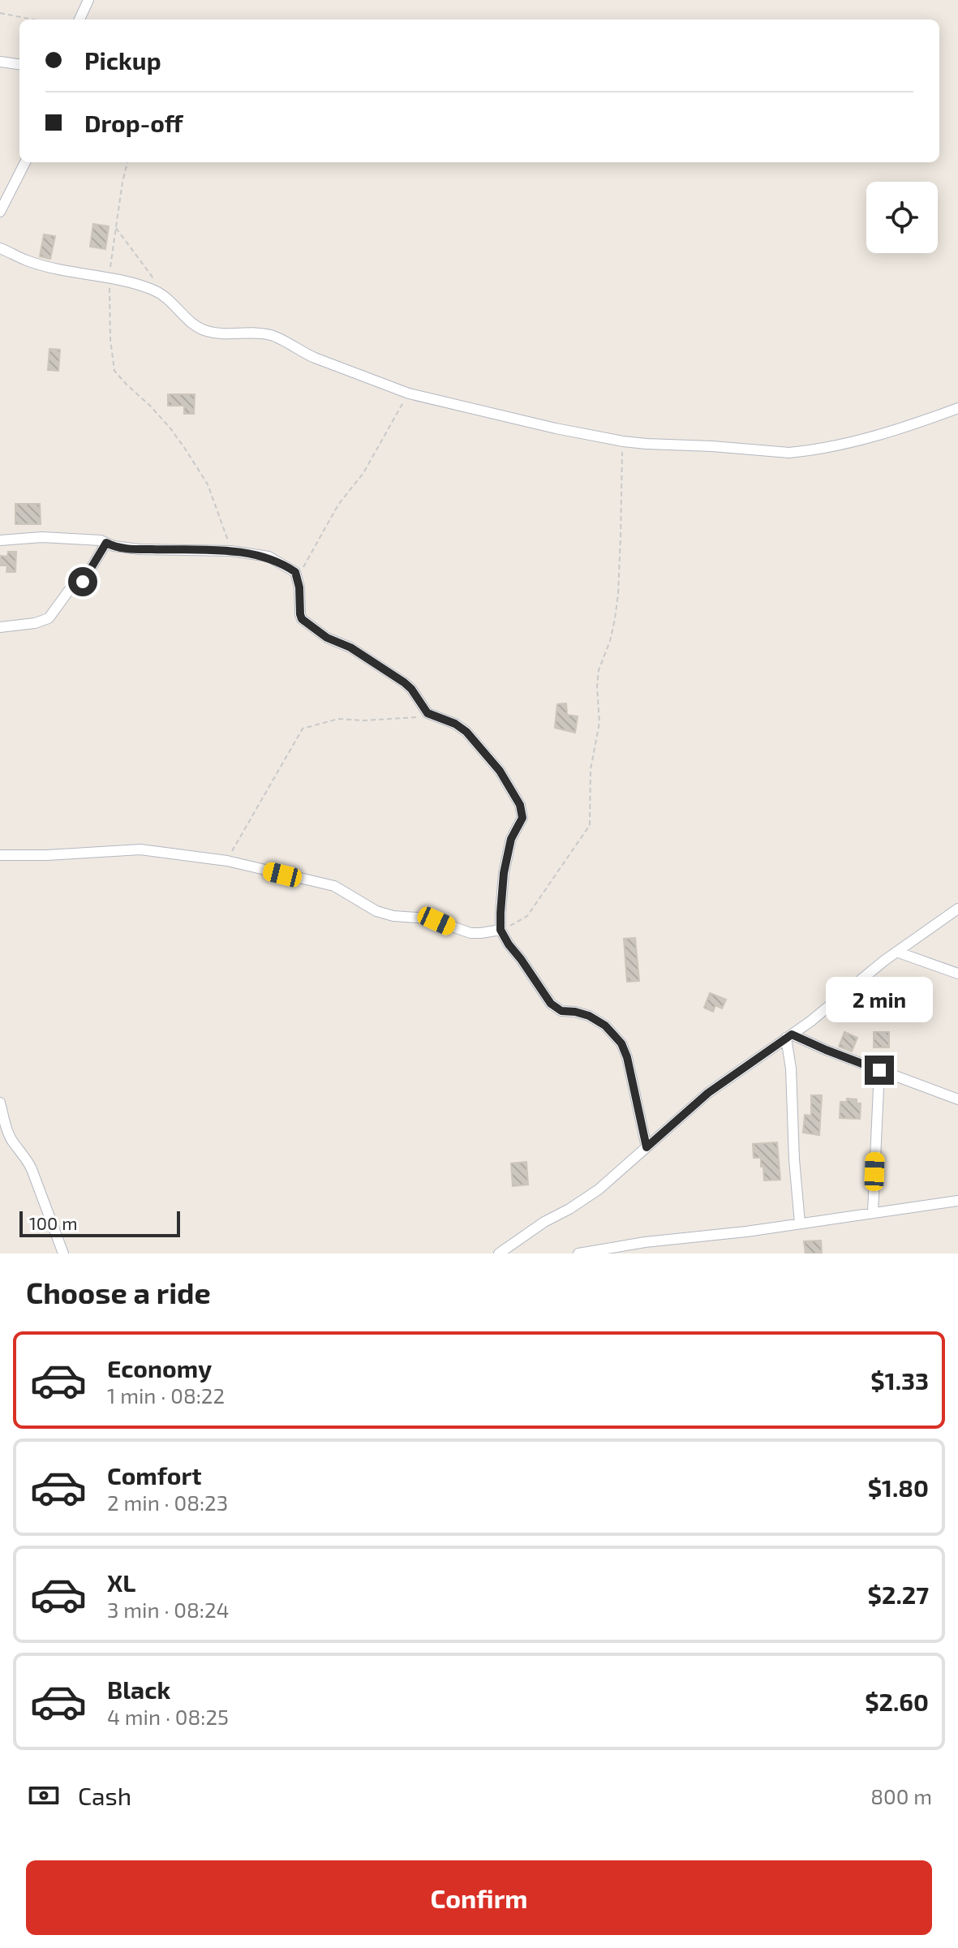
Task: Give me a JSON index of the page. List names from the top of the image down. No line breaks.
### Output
{"scale_bar":"100 m","page":{"banner":["Pickup","Drop-off"],"bubble":"2 min","scale":"100 m","heading":"Choose a ride","list":[{"name":"Economy","note":"1 min · 08:22","value":"$1.33"},{"name":"Comfort","note":"2 min · 08:23","value":"$1.80"},{"name":"XL","note":"3 min · 08:24","value":"$2.27"},{"name":"Black","note":"4 min · 08:25","value":"$2.60"}],"pay":["Cash","800 m"],"buttons":"Confirm"}}
